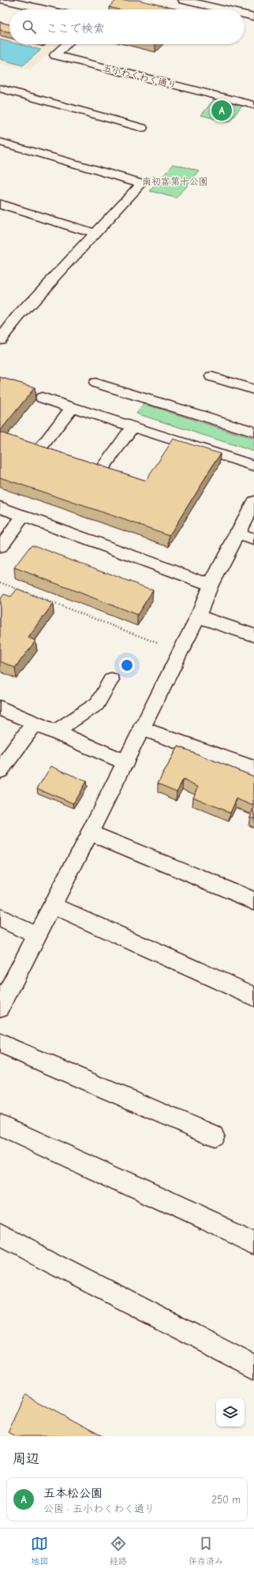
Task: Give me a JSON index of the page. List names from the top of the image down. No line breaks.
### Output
{"streets":{"street":["五小わくわく通り"]},"parks":["南初富第十公園"],"page":{"search":"ここで検索","pins":"A","heading":"周辺","list":[{"mark":"A","name":"五本松公園","note":"公園 · 五小わくわく通り","value":"250 m"}],"nav":["地図","経路","保存済み"]}}
